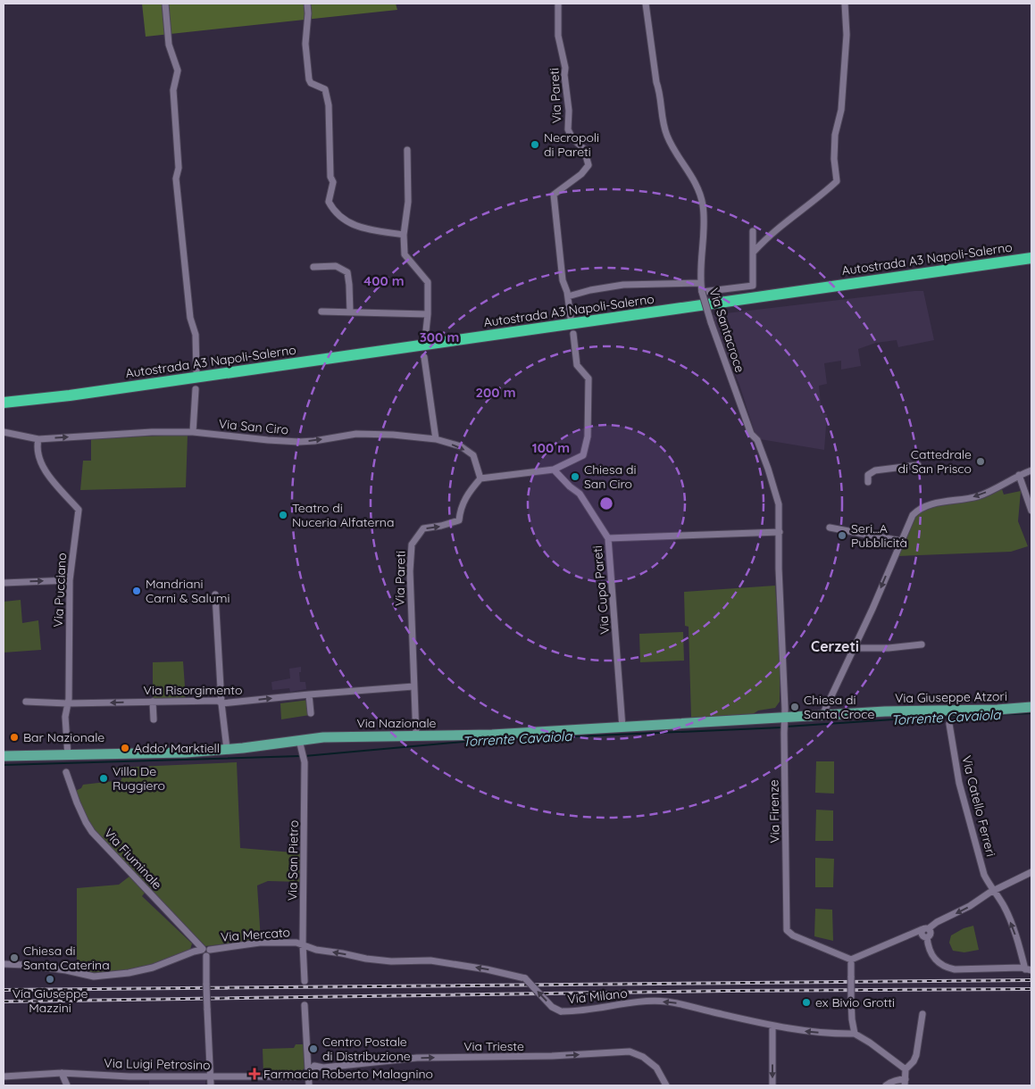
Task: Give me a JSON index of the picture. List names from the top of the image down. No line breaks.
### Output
{"streets":{"highway":["Autostrada A3 Napoli-Salerno"],"main road":["Via Giuseppe Atzori","Via Nazionale"],"street":["Via Pareti","Via Santacroce","Via San Ciro","Via Pucciano","Via Cupa Pareti","Via Risorgimento","Via Catello Ferreri","Via Firenze","Via Fiuminale","Via San Pietro","Via Mercato","Via Milano","Via Trieste","Via Luigi Petrosino"]},"crossings":[["Via Pareti","Via San Ciro"],["Via Pareti","Via Risorgimento"],["Via Pareti","Via Nazionale"],["Via Santacroce","Via Giuseppe Atzori"],["Via Santacroce","Via Nazionale"],["Via Santacroce","Via Firenze"],["Via San Ciro","Via Pucciano"],["Via Pucciano","Via Risorgimento"],["Via Pucciano","Via Nazionale"],["Via Cupa Pareti","Via Nazionale"],["Via Giuseppe Atzori","Via Nazionale"],["Via Giuseppe Atzori","Via Firenze"],["Via Nazionale","Via Firenze"],["Via Nazionale","Via San Pietro"],["Via Fiuminale","Via Mercato"],["Via San Pietro","Via Mercato"],["Via San Pietro","Via Milano"],["Via Mercato","Via Milano"],["Via Trieste","Via Luigi Petrosino"]],"one_way":["Via San Ciro","Via Milano","Via Trieste"],"districts":["Cerzeti"],"water":["Torrente Cavaiola"],"places":{"other":["Necropoli di Pareti","Cattedrale di San Prisco","Chiesa di San Ciro","Teatro di Nuceria Alfaterna","Seri...A Pubblicità","Mandriani Carni & Salumi","Chiesa di Santa Croce","Bar Nazionale","Addo' Marktiell","Villa De Ruggiero","Chiesa di Santa Caterina","Via Giuseppe Mazzini","ex Bivio Grotti","Centro Postale di Distribuzione"],"health":["Farmacia Roberto Malagnino"]},"rings":["400 m","300 m","200 m","100 m"]}
